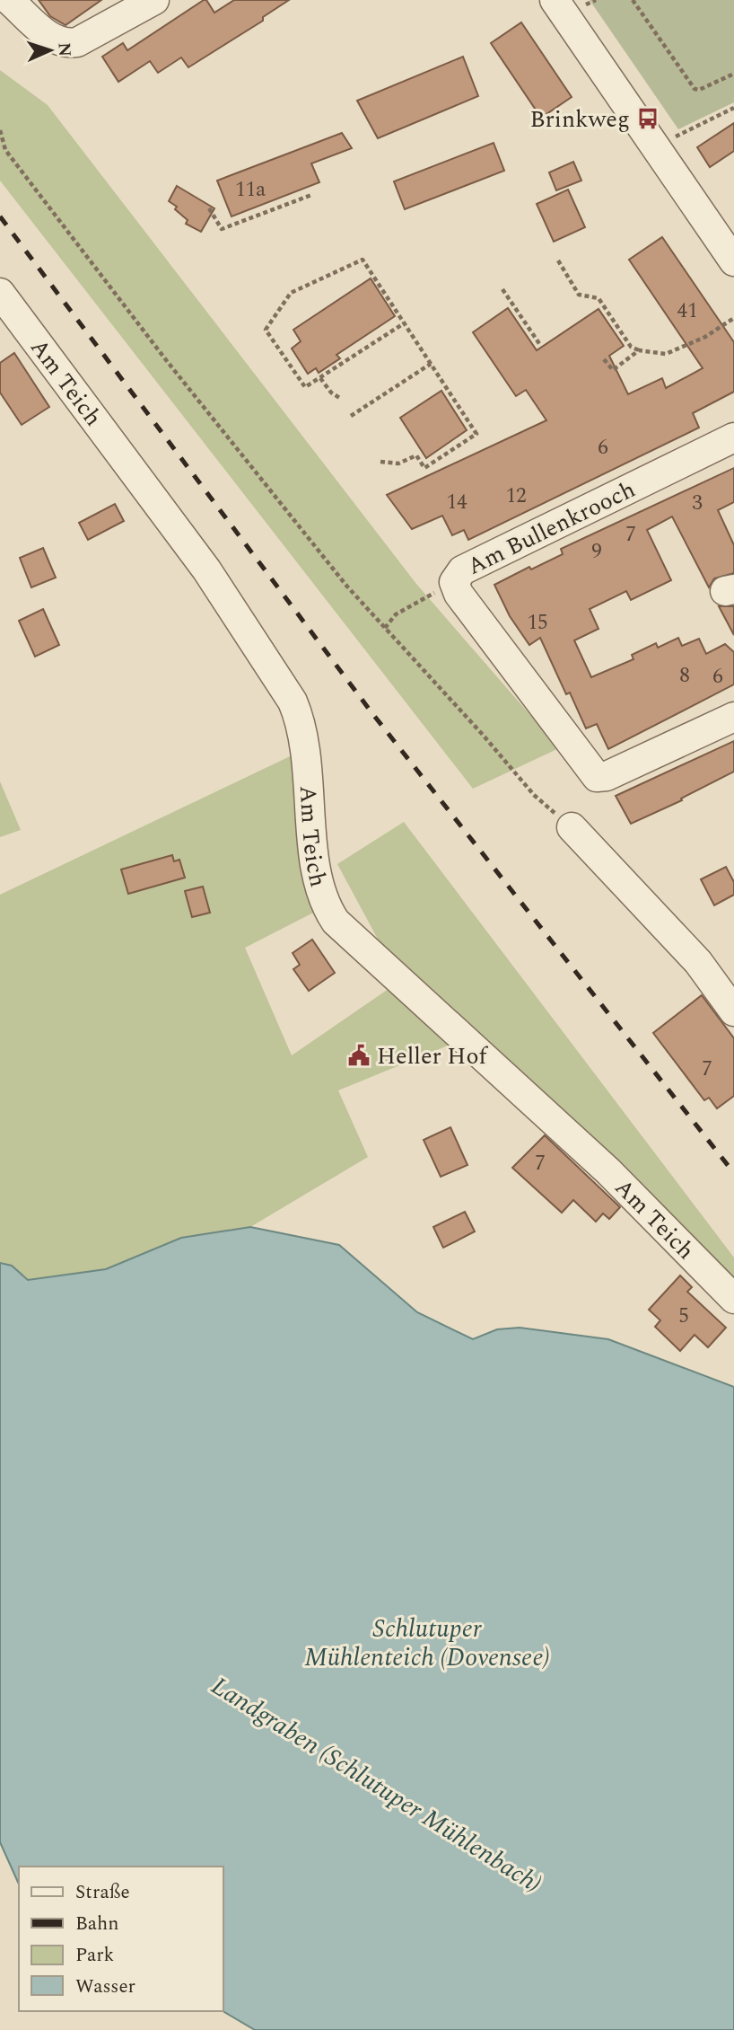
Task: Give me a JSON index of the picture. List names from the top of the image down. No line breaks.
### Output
{"streets":{"street":["Am Teich","Am Bullenkrooch"]},"water":["Schlutuper Mühlenteich (Dovensee)","Landgraben (Schlutuper Mühlenbach)"],"places":{"bus stop":["Brinkweg"],"public building":["Heller Hof"]},"house_numbers":["11a","41","6","12","14","3","7","9","15","8","6","7","7","5"],"legend":["Straße","Bahn","Park","Wasser"],"north":"right"}
